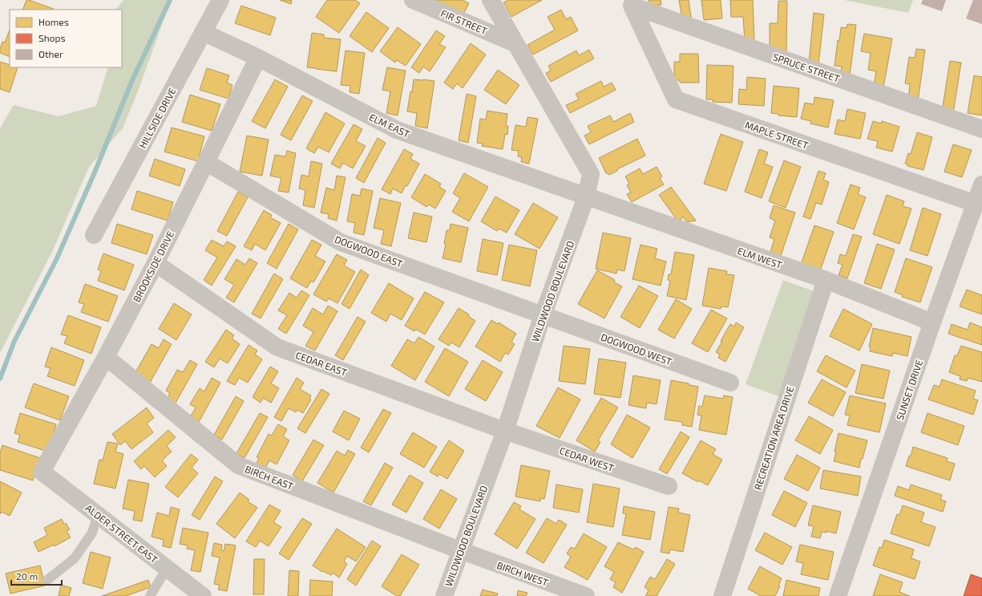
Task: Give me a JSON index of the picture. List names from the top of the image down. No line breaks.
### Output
{"streets":{"street":["FIR STREET","SPRUCE STREET","HILLSIDE DRIVE","ELM EAST","MAPLE STREET","DOGWOOD EAST","ELM WEST","BROOKSIDE DRIVE","WILDWOOD BOULEVARD","DOGWOOD WEST","CEDAR EAST","SUNSET DRIVE","RECREATION AREA DRIVE","CEDAR WEST","BIRCH EAST","ALDER STREET EAST","BIRCH WEST"]},"crossings":[["FIR STREET","WILDWOOD BOULEVARD"],["SPRUCE STREET","MAPLE STREET"],["HILLSIDE DRIVE","ELM EAST"],["ELM EAST","ELM WEST"],["ELM EAST","BROOKSIDE DRIVE"],["ELM EAST","WILDWOOD BOULEVARD"],["MAPLE STREET","SUNSET DRIVE"],["DOGWOOD EAST","BROOKSIDE DRIVE"],["DOGWOOD EAST","WILDWOOD BOULEVARD"],["DOGWOOD EAST","DOGWOOD WEST"],["ELM WEST","WILDWOOD BOULEVARD"],["ELM WEST","SUNSET DRIVE"],["ELM WEST","RECREATION AREA DRIVE"],["BROOKSIDE DRIVE","CEDAR EAST"],["BROOKSIDE DRIVE","BIRCH EAST"],["BROOKSIDE DRIVE","ALDER STREET EAST"],["WILDWOOD BOULEVARD","DOGWOOD WEST"],["WILDWOOD BOULEVARD","CEDAR EAST"],["WILDWOOD BOULEVARD","CEDAR WEST"],["WILDWOOD BOULEVARD","BIRCH EAST"],["WILDWOOD BOULEVARD","BIRCH WEST"],["CEDAR EAST","CEDAR WEST"],["BIRCH EAST","BIRCH WEST"]],"legend":["Homes","Shops","Other"],"scale_bar":"20 m"}
